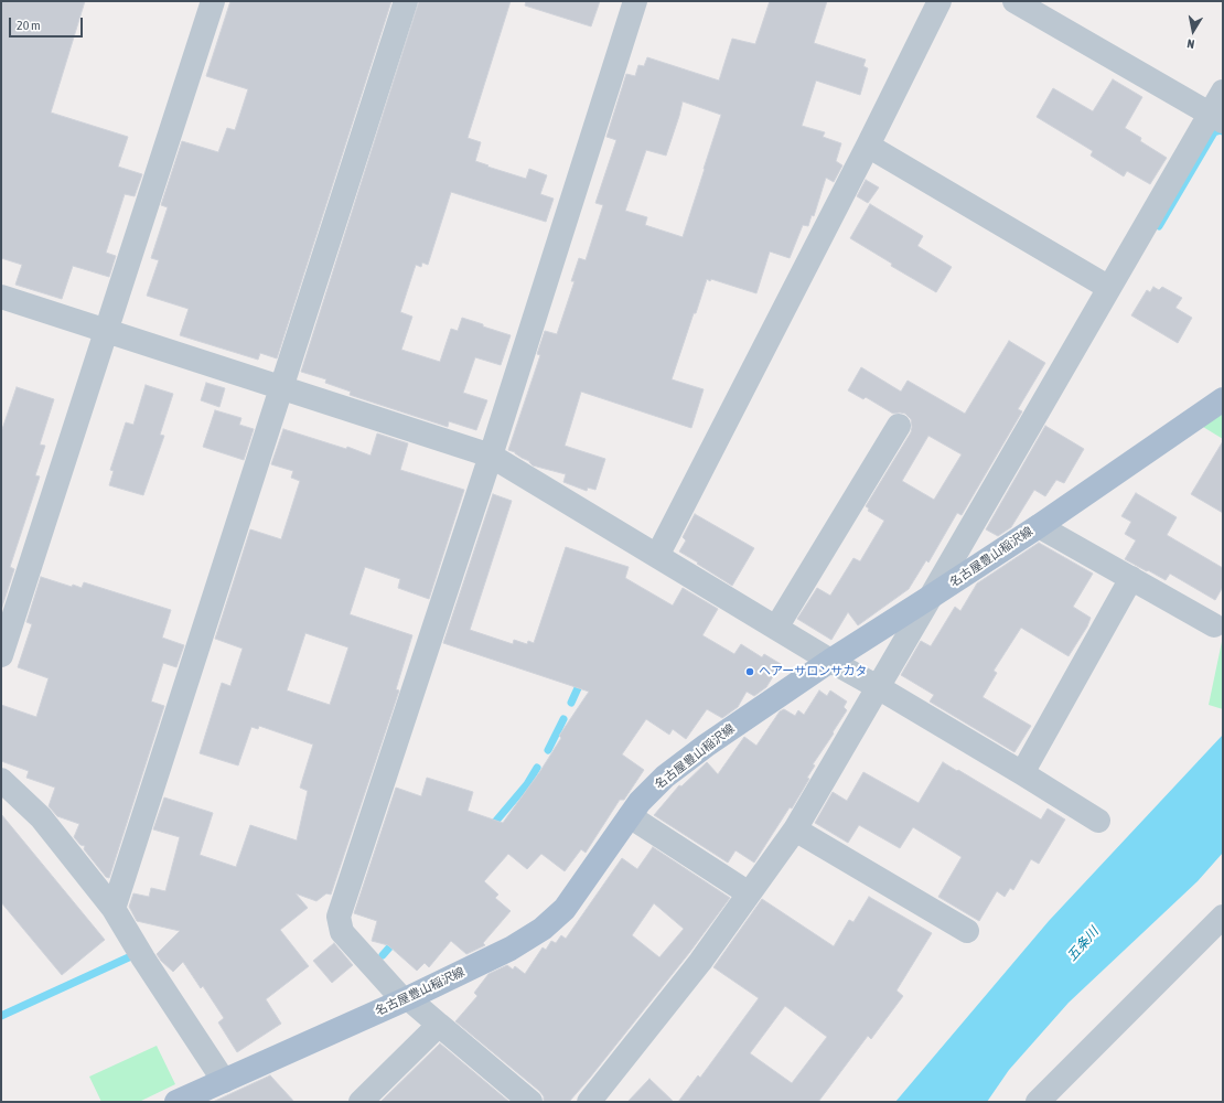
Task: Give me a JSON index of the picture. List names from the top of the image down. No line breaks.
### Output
{"streets":{"main road":["名古屋豊山稲沢線"]},"water":["五条川"],"places":["ヘアーサロンサカタ"],"scale_bar":"20 m","north":"bottom"}
